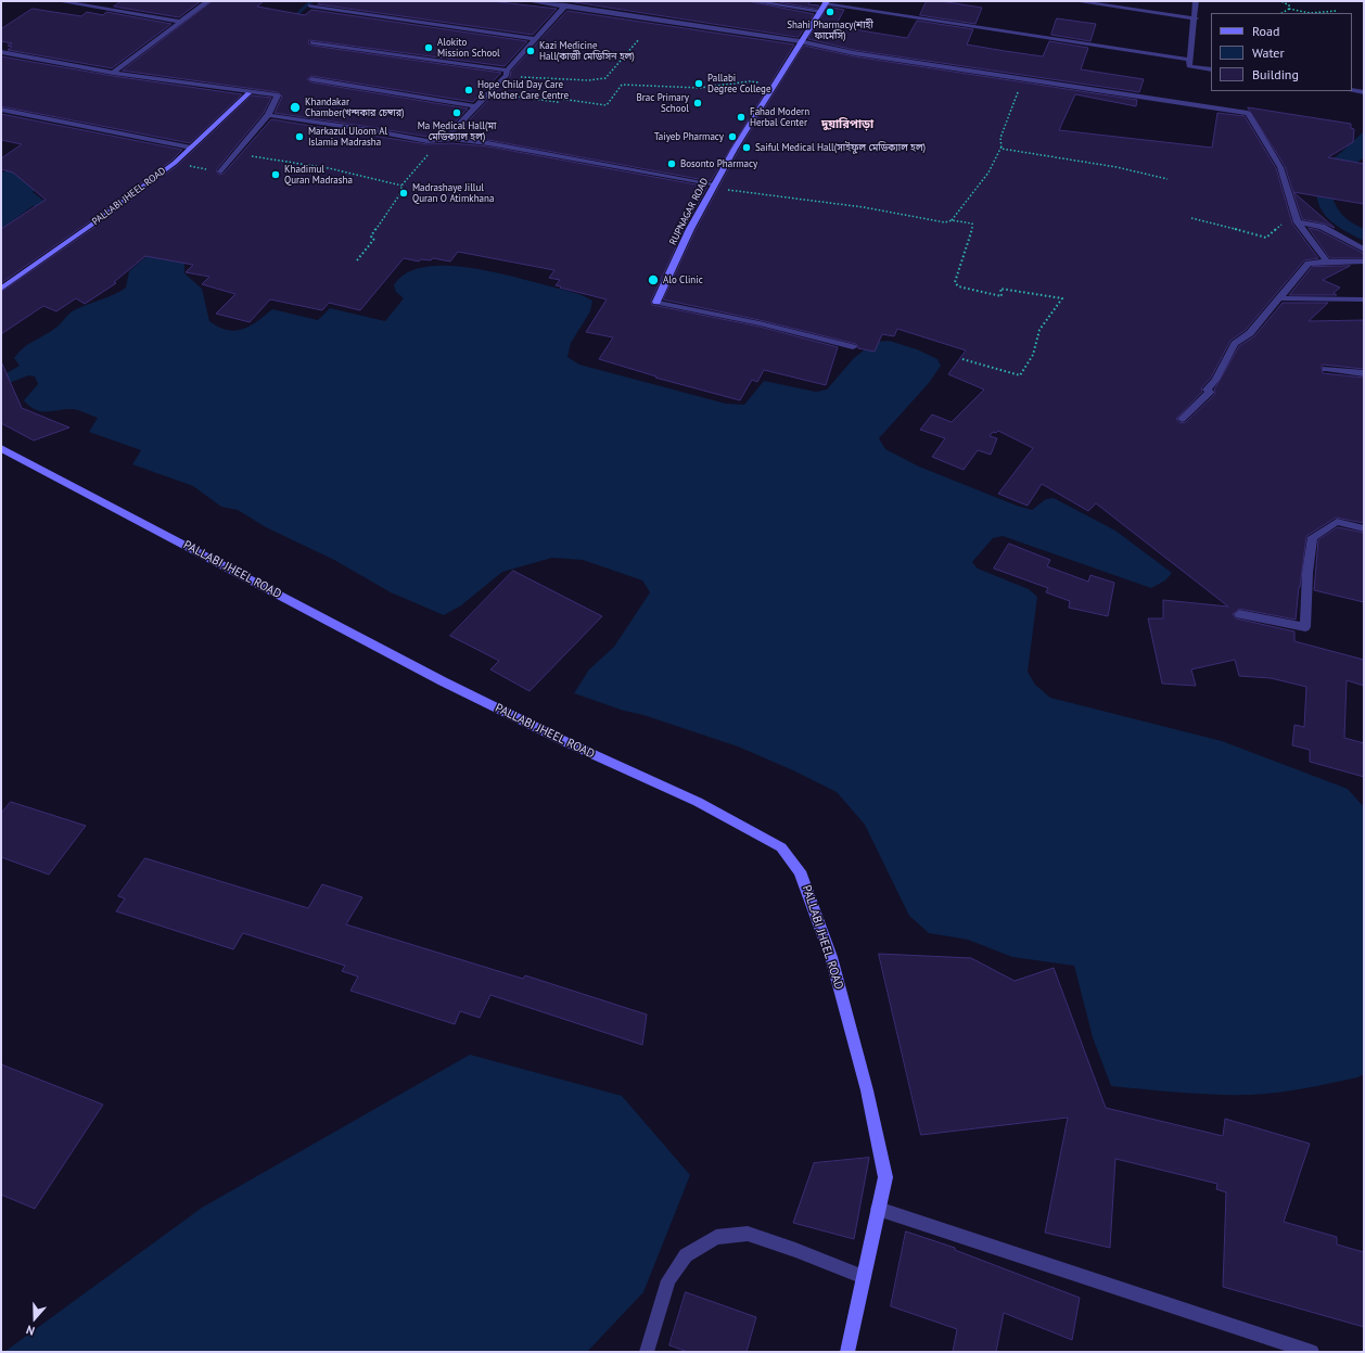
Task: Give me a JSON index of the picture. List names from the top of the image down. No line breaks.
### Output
{"streets":{"street":["PALLABI JHEEL ROAD","RUPNAGAR ROAD"]},"districts":["দুয়ারিপাড়া"],"places":["Shahi Pharmacy(শাহী ফার্মেসি)","Alokito Mission School","Kazi Medicine Hall(কাজী মেডিসিন হল)","Pallabi Degree College","Hope Child Day Care & Mother Care Centre","Brac Primary School","Khandakar Chamber(খন্দকার চেম্বার)","Ma Medical Hall(মা মেডিক্যাল হল)","Fahad Modern Herbal Center","Markazul Uloom Al Islamia Madrasha","Taiyeb Pharmacy","Saiful Medical Hall(সাইফুল মেডিক্যাল হল)","Bosonto Pharmacy","Khadimul Quran Madrasha","Madrashaye Jillul Quran O Atimkhana","Alo Clinic"],"legend":["Road","Water","Building"],"north":"bottom"}
